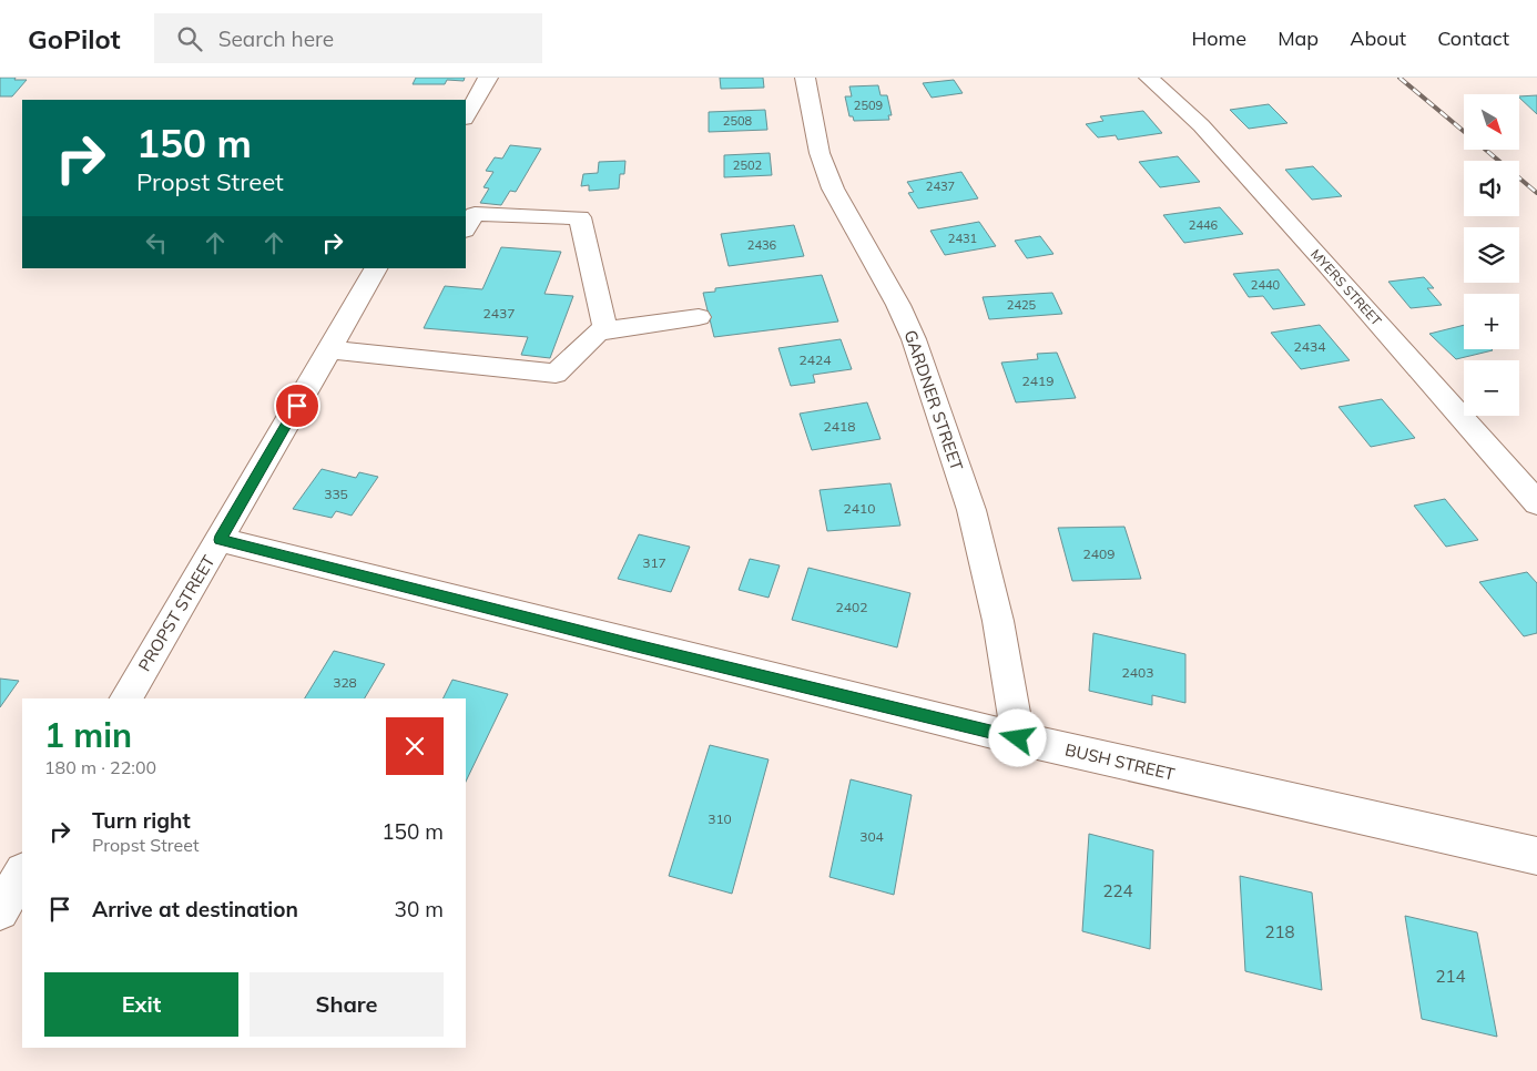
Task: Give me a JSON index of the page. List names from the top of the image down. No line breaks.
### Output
{"streets":{"street":["MYERS STREET","GARDNER STREET","PROPST STREET","BUSH STREET"]},"crossings":[["GARDNER STREET","BUSH STREET"],["PROPST STREET","BUSH STREET"]],"house_numbers":["2509","2508","2502","2437","2446","2431","2436","2440","2425","2437","2434","2424","2419","2418","335","2410","2409","317","2402","2403","328","310","304","224","218","214"],"north":"bottom right","page":{"header":"GoPilot","search":"Search here","nav":["Home","Map","About","Contact"],"map_buttons":["+","−"],"turn":["150 m","Propst Street"],"heading":["1 min","180 m · 22:00"],"list":[{"name":"Turn right","note":"Propst Street","value":"150 m"},{"name":"Arrive at destination","value":"30 m"}],"buttons":["Exit","Share"]}}
